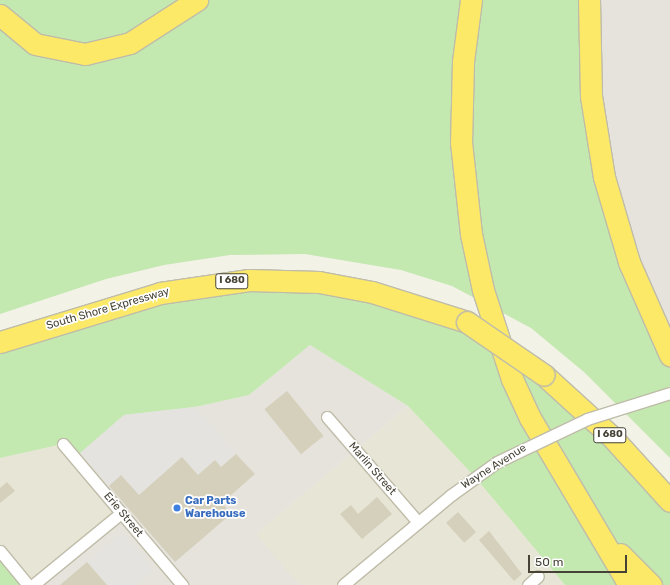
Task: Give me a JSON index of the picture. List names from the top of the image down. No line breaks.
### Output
{"streets":{"highway":["I 680","South Shore Expressway"],"street":["Wayne Avenue","Marlin Street","Erie Street"]},"crossings":[["Wayne Avenue","Marlin Street"]],"places":["Car Parts Warehouse"],"scale_bar":"50 m"}
